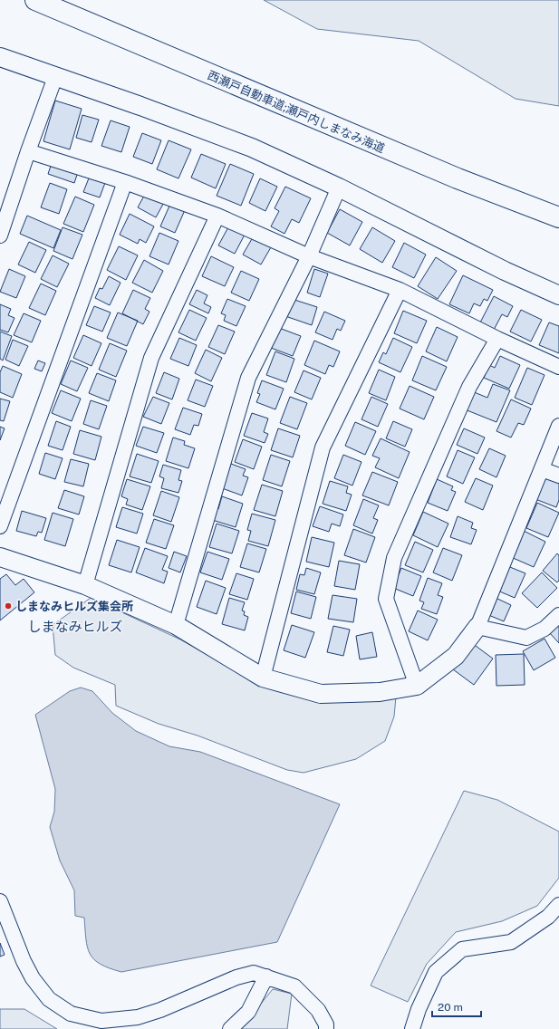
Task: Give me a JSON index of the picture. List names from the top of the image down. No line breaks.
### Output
{"streets":{"highway":["西瀬戸自動車道;瀬戸内しまなみ海道"]},"districts":["しまなみヒルズ"],"places":["しまなみヒルズ集会所"],"scale_bar":"20 m"}
